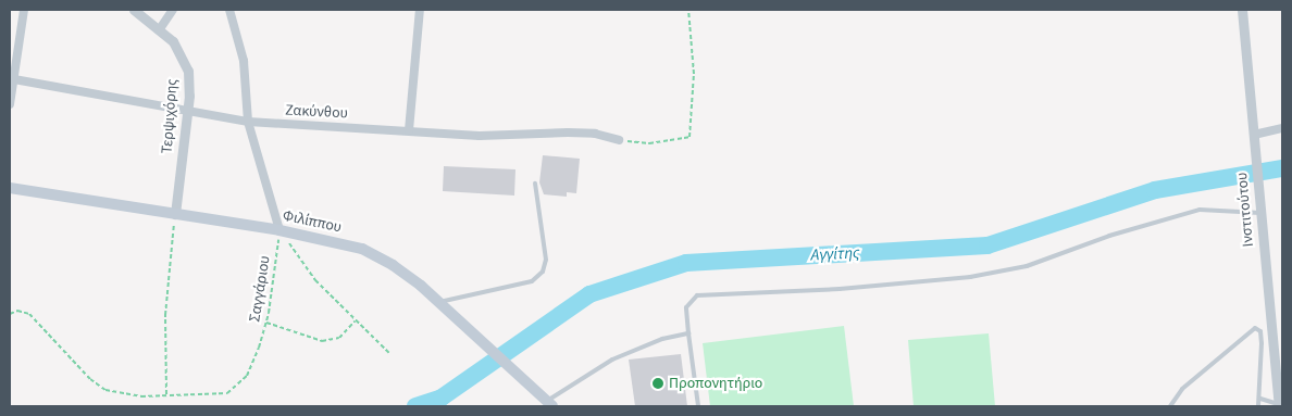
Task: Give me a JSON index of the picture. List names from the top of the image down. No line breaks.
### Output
{"streets":{"main road":["Φιλίππου"],"street":["Ζακύνθου","Τερψιχόρης","Ινστιτούτου"],"path":["Σαγγάριου"]},"crossings":[["Ζακύνθου","Τερψιχόρης"],["Τερψιχόρης","Φιλίππου"],["Φιλίππου","Σαγγάριου"]],"water":["Αγγίτης"],"places":["Προπονητήριο"]}
